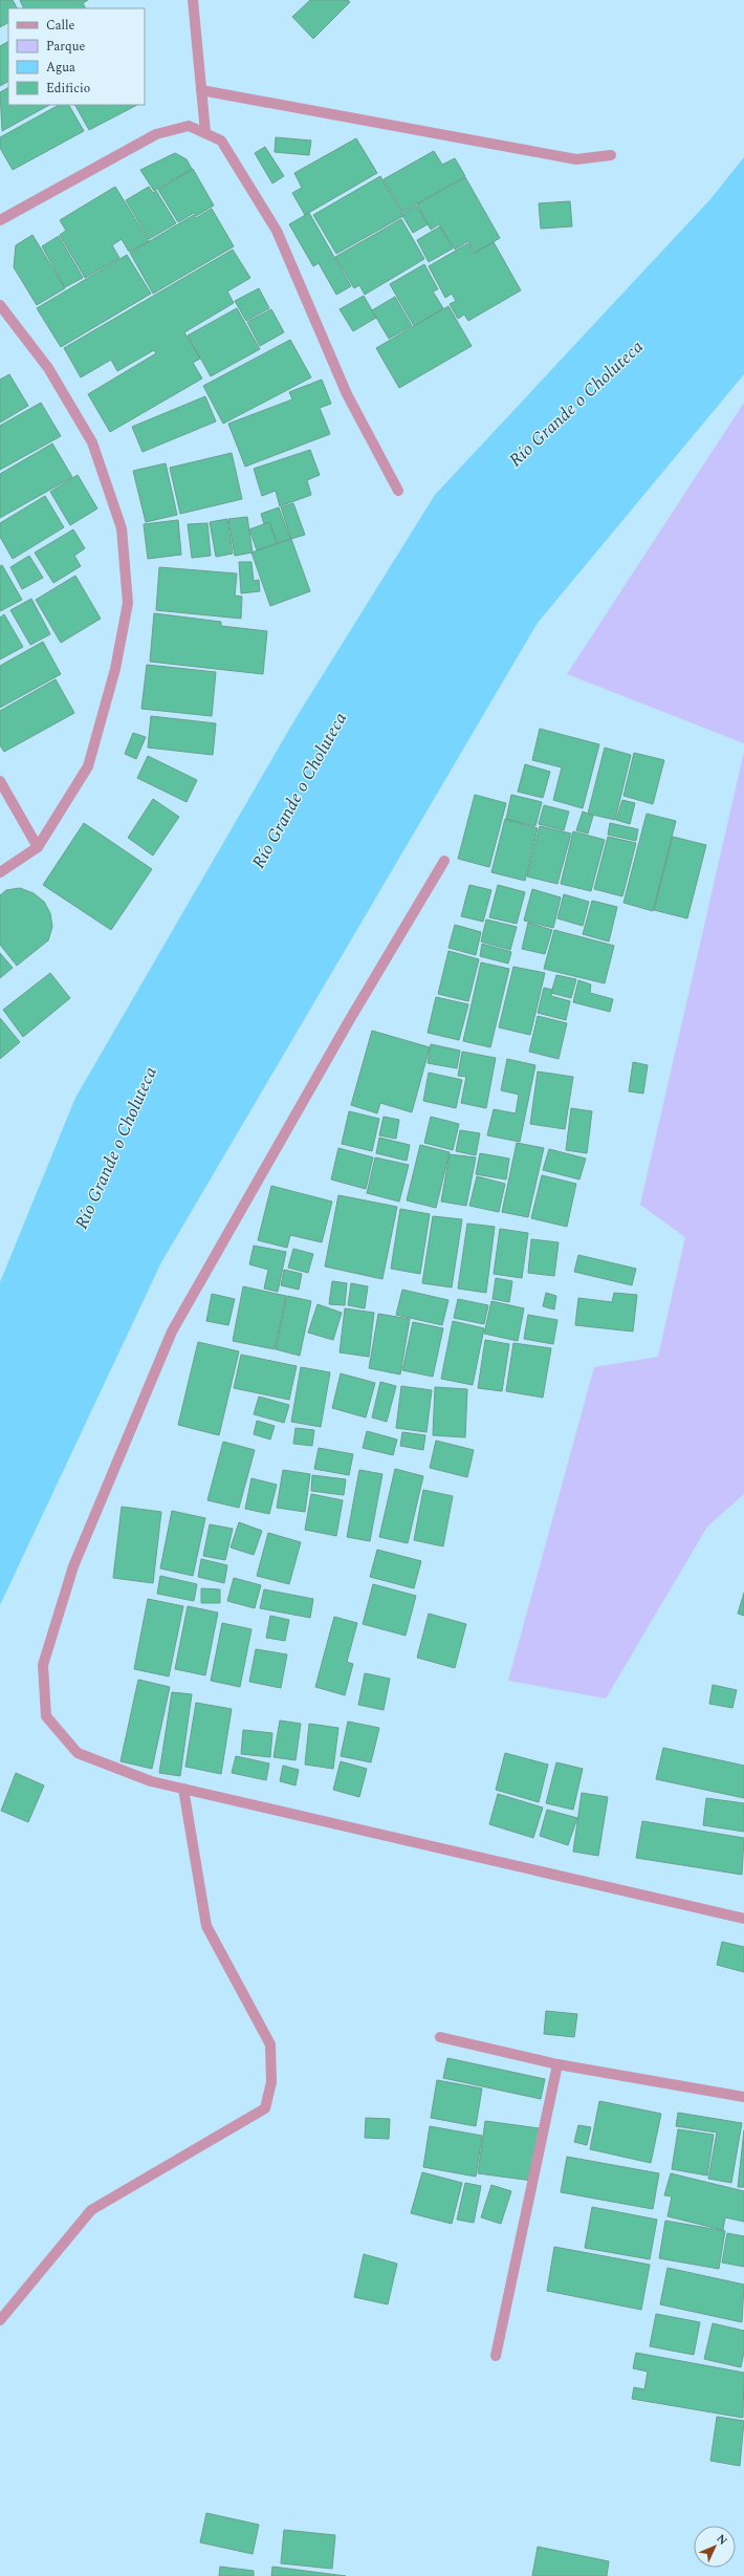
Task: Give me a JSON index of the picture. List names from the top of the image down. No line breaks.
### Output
{"water":["Río Grande o Choluteca"],"legend":["Calle","Parque","Agua","Edificio"],"north":"top right"}
